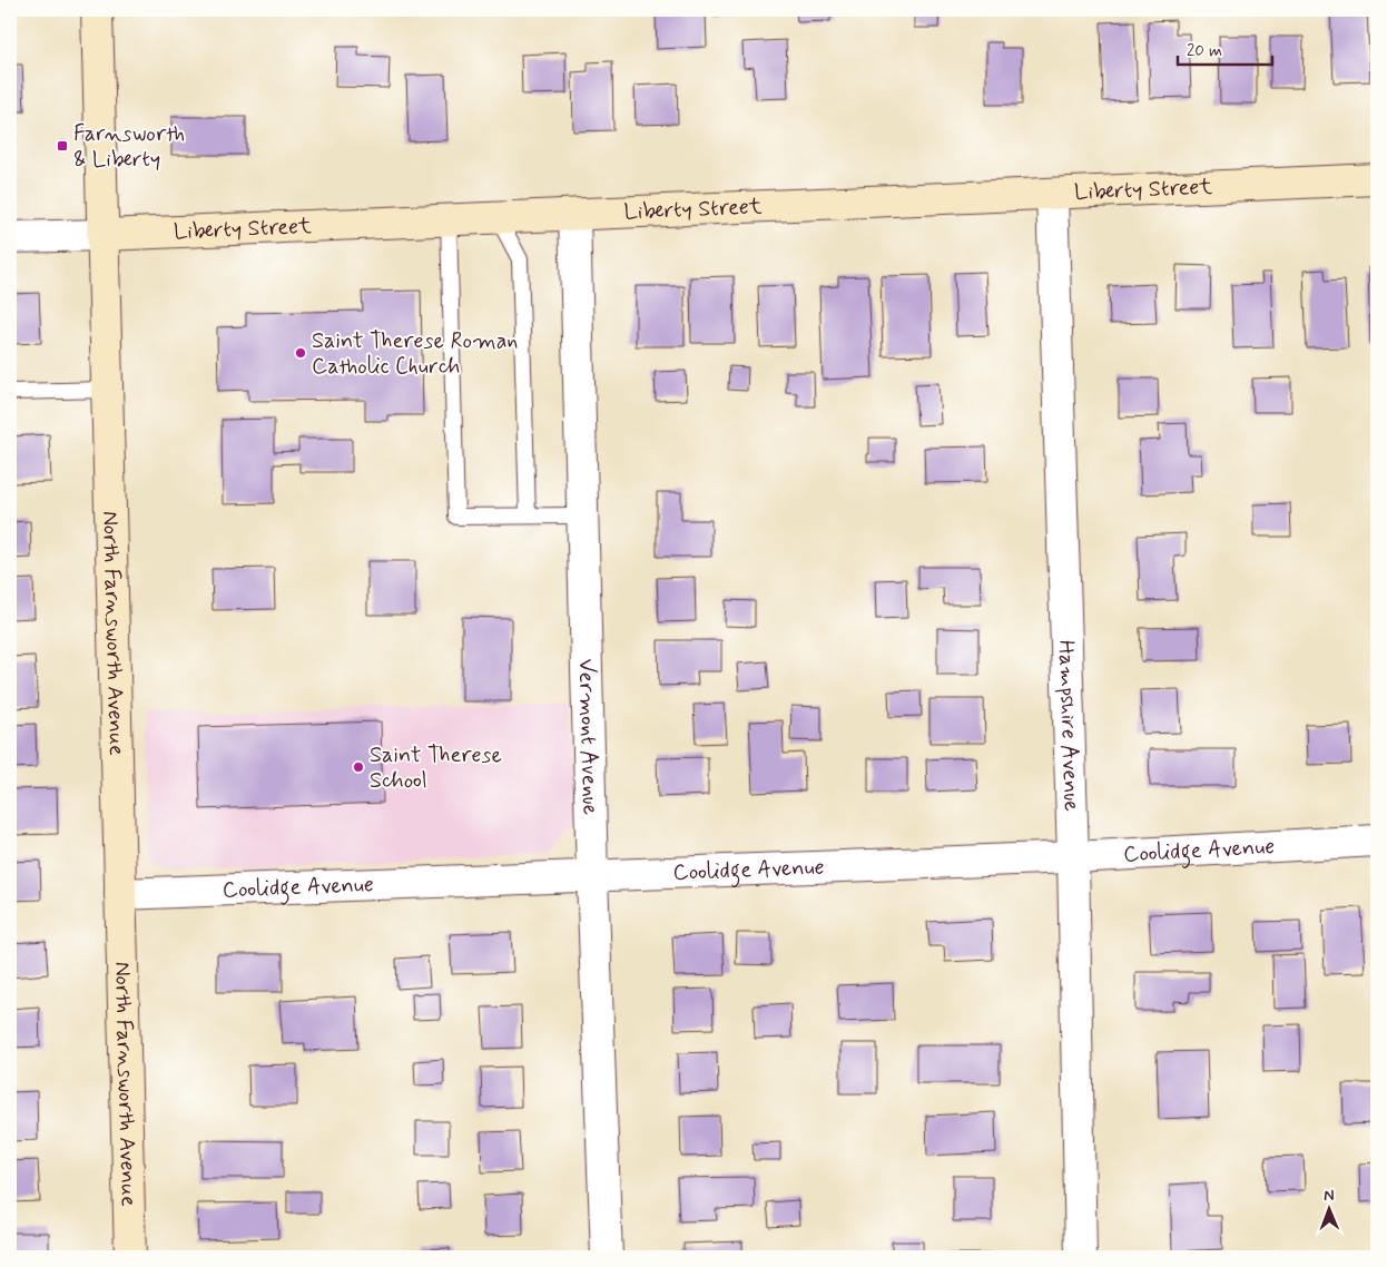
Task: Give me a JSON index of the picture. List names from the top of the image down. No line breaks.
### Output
{"streets":{"street":["Liberty Street","North Farnsworth Avenue","Hampshire Avenue","Vermont Avenue","Coolidge Avenue"]},"crossings":[["Liberty Street","North Farnsworth Avenue"],["Liberty Street","Hampshire Avenue"],["Liberty Street","Vermont Avenue"],["North Farnsworth Avenue","Coolidge Avenue"],["Hampshire Avenue","Coolidge Avenue"],["Vermont Avenue","Coolidge Avenue"]],"places":{"transit":["Farnsworth & Liberty"],"other":["Saint Therese Roman Catholic Church","Saint Therese School"]},"scale_bar":"20 m","north":"top"}
